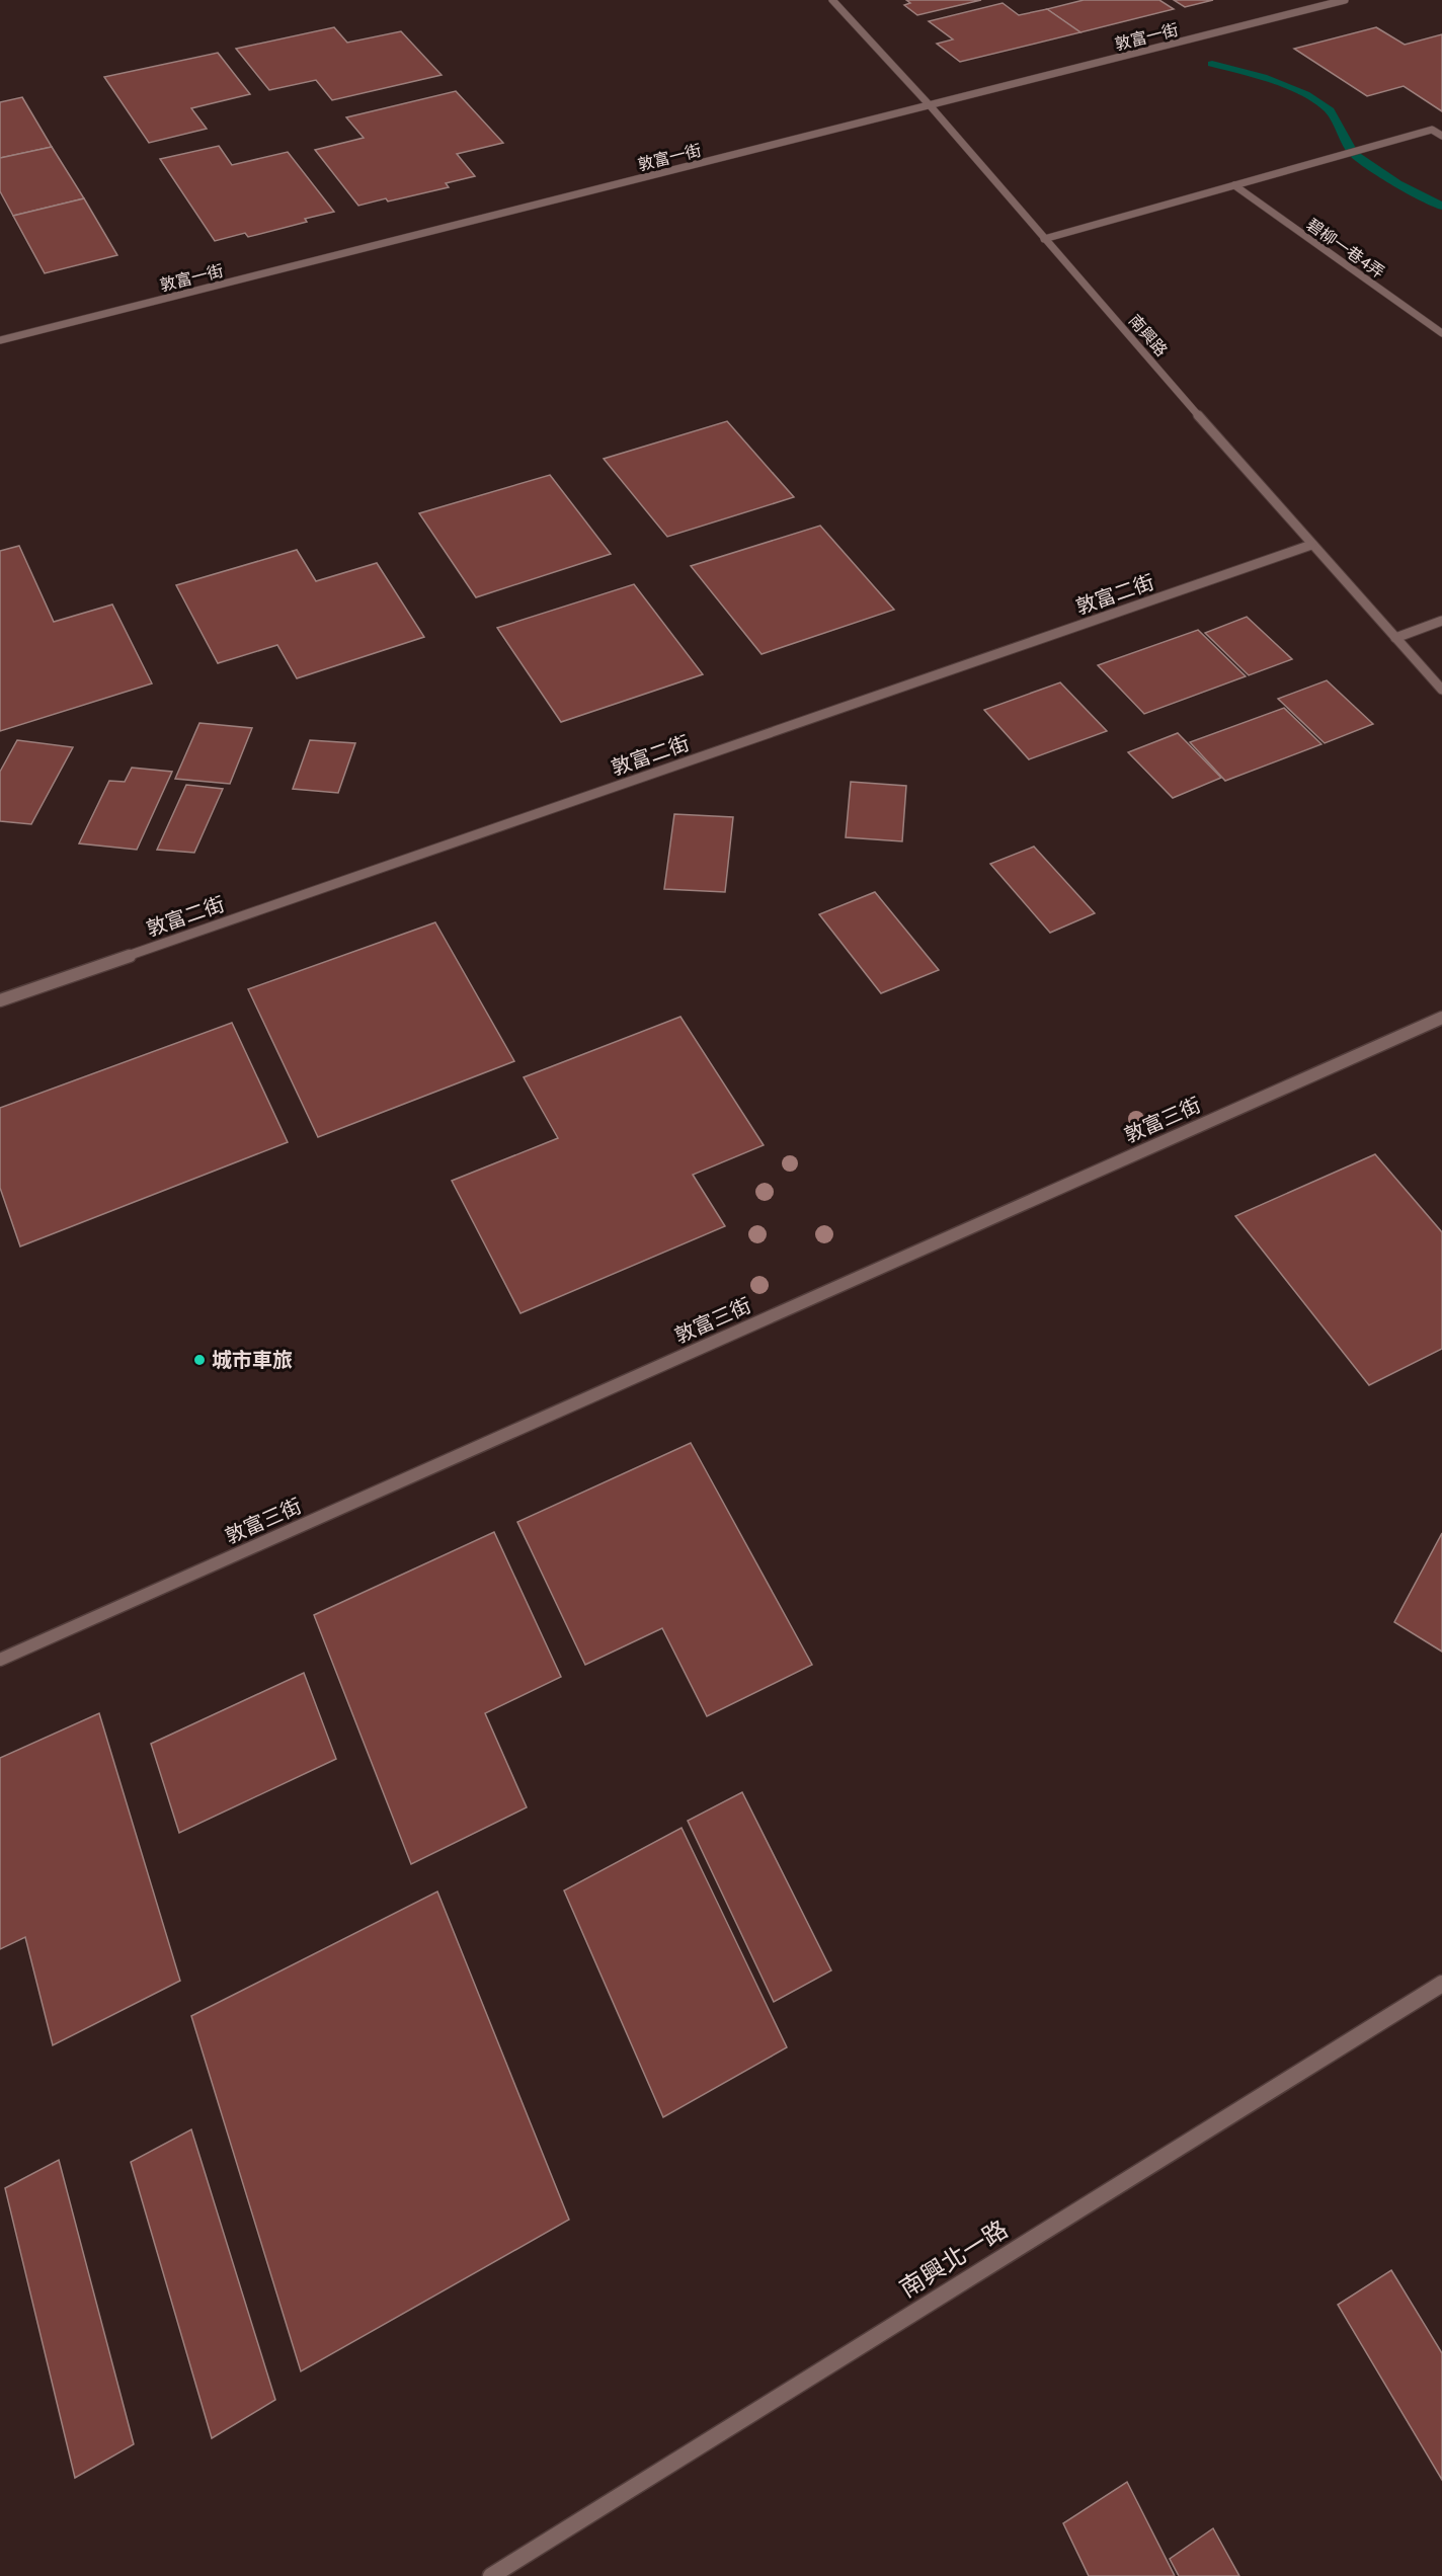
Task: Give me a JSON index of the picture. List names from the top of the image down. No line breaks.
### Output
{"streets":{"street":["敦富一街","碧柳一巷4弄","南興路","敦富二街","敦富三街","南興北一路"]},"crossings":[["敦富一街","南興路"],["南興路","敦富二街"]],"places":["城市車旅"]}
